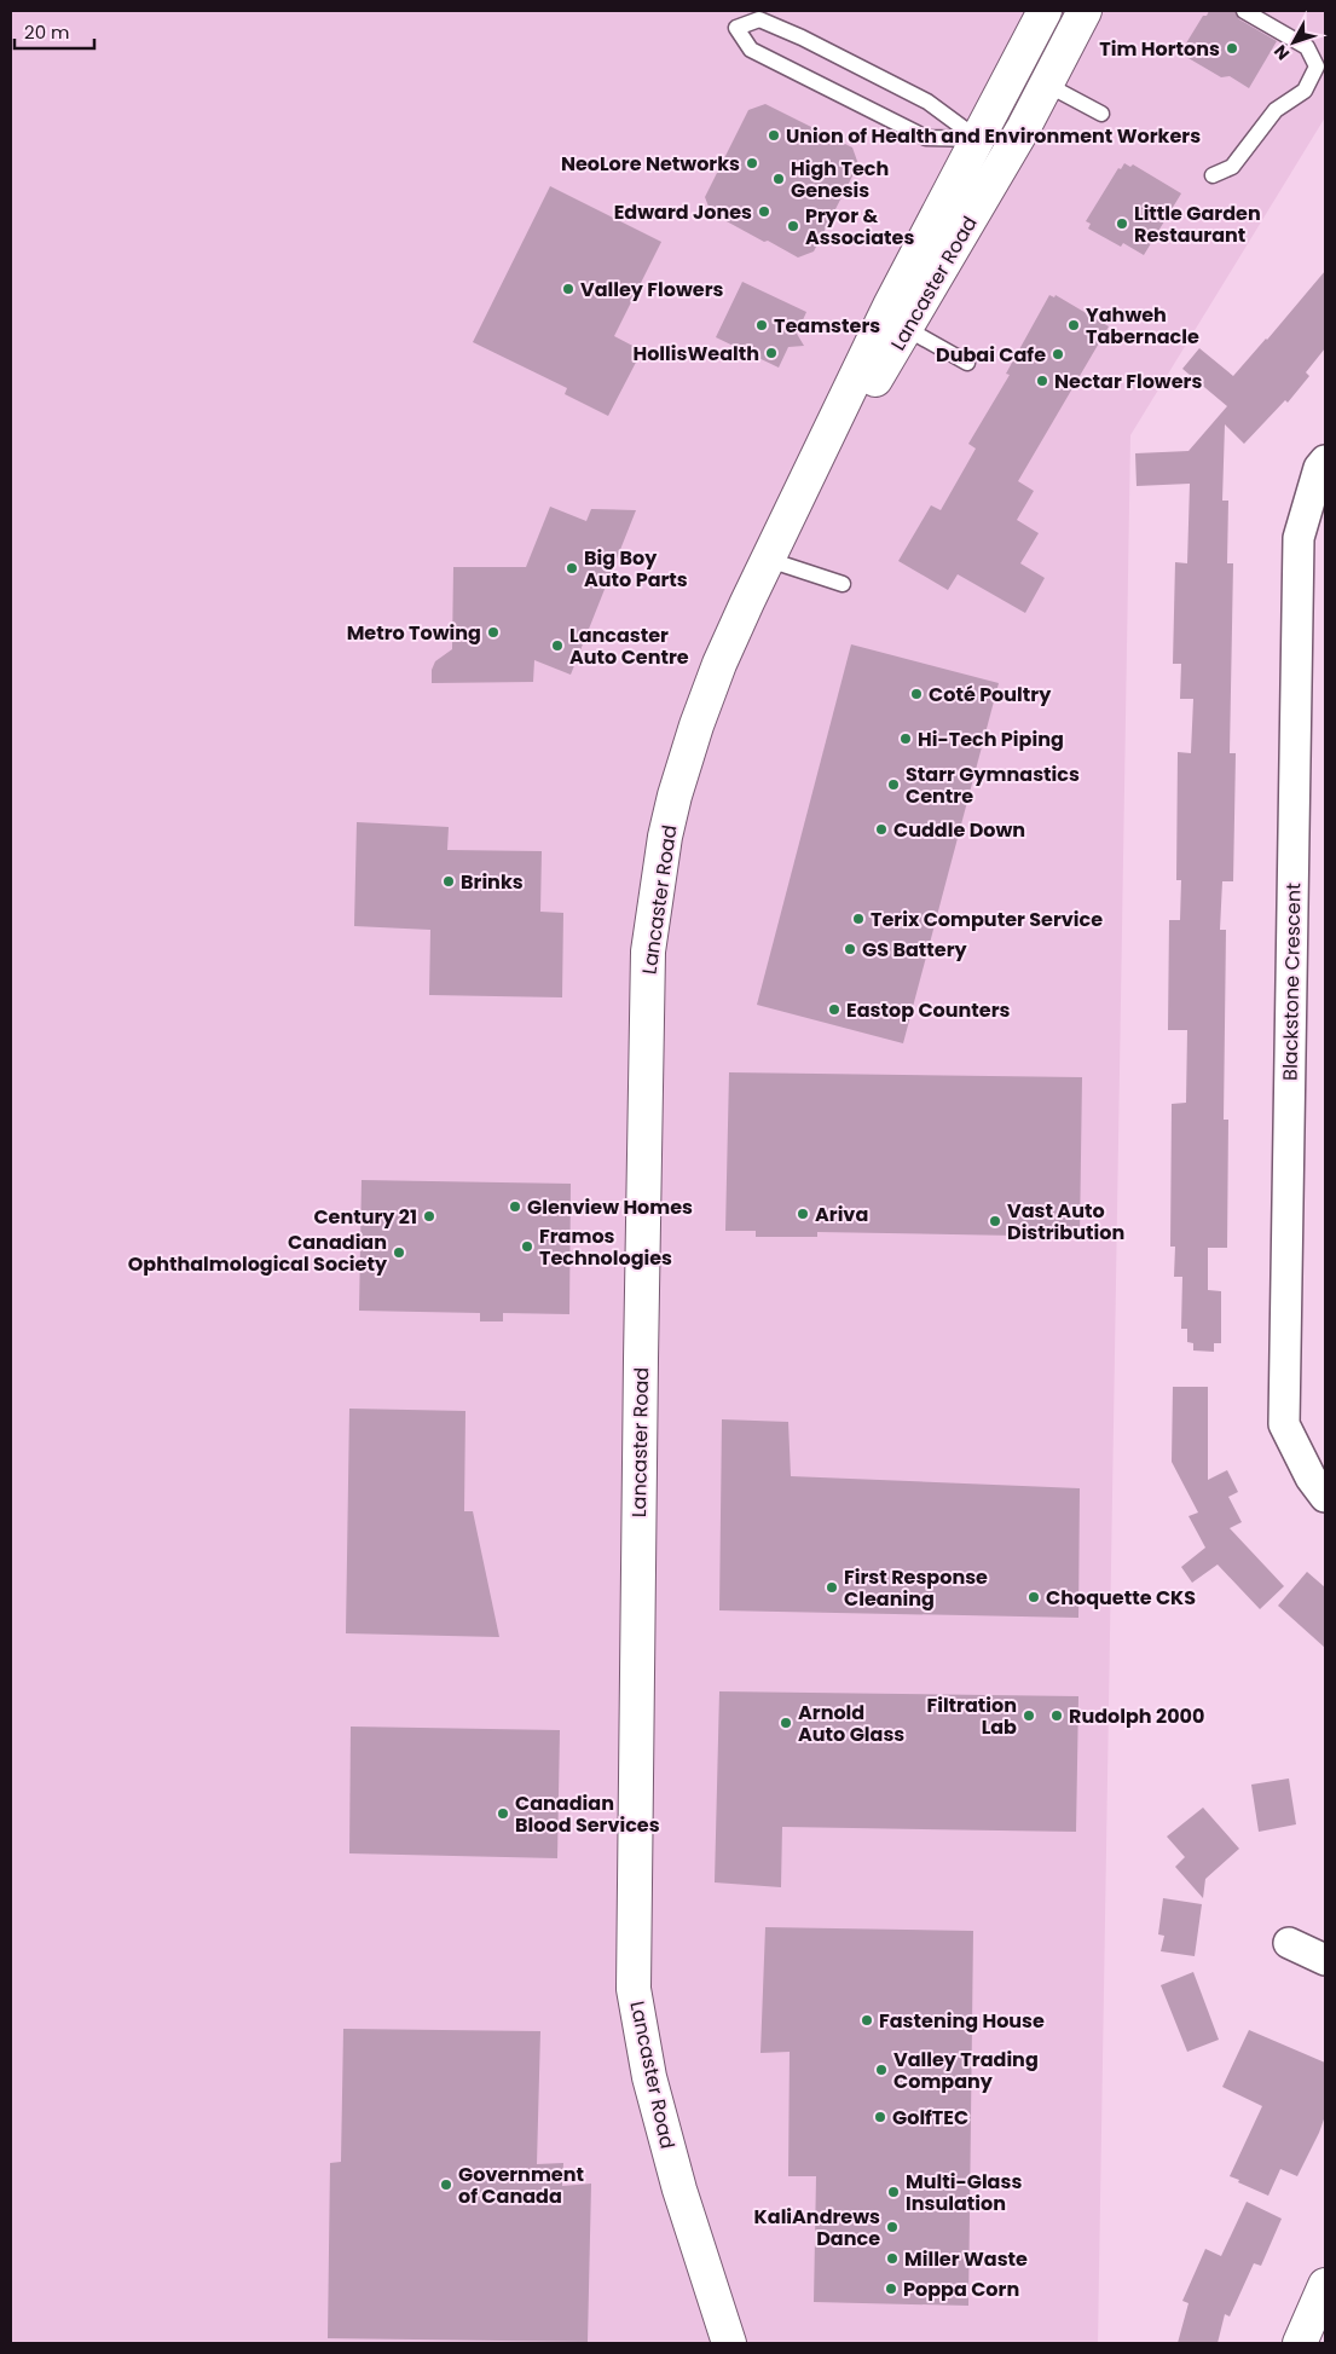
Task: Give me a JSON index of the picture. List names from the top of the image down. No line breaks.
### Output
{"streets":{"street":["Lancaster Road","Blackstone Crescent"]},"places":["Tim Hortons","Union of Health and Environment Workers","NeoLore Networks","High Tech Genesis","Edward Jones","Little Garden Restaurant","Pryor & Associates","Valley Flowers","Teamsters","Yahweh Tabernacle","HollisWealth","Dubai Cafe","Nectar Flowers","Big Boy Auto Parts","Metro Towing","Lancaster Auto Centre","Coté Poultry","Hi-Tech Piping","Starr Gymnastics Centre","Cuddle Down","Brinks","Terix Computer Service","GS Battery","Eastop Counters","Glenview Homes","Ariva","Century 21","Vast Auto Distribution","Framos Technologies","Canadian Ophthalmological Society","First Response Cleaning","Choquette CKS","Filtration Lab","Rudolph 2000","Arnold Auto Glass","Canadian Blood Services","Fastening House","Valley Trading Company","GolfTEC","Government of Canada","Multi-Glass Insulation","KaliAndrews Dance","Miller Waste","Poppa Corn"],"scale_bar":"20 m","north":"bottom left"}
